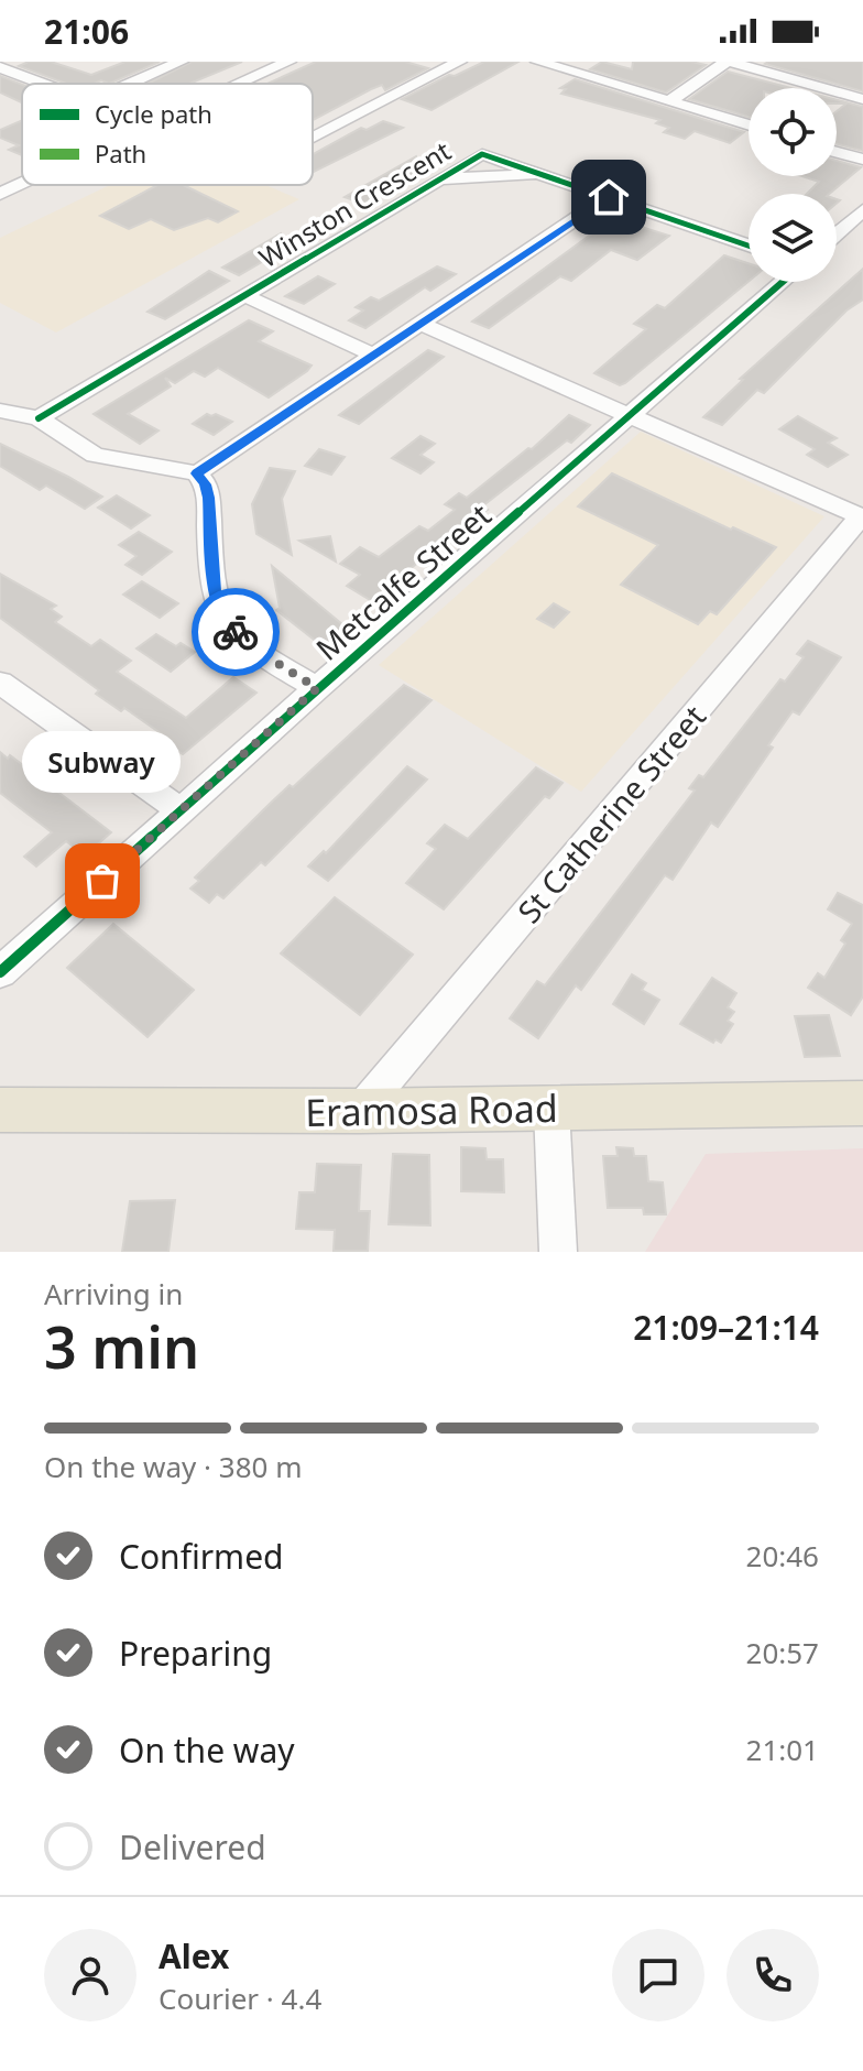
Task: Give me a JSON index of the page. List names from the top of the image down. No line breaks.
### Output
{"streets":{"main road":["Eramosa Road"],"street":["Winston Crescent","Metcalfe Street","St Catherine Street"]},"crossings":[["St Catherine Street","Eramosa Road"]],"places":["Subway"],"legend":["Cycle path","Path"],"page":{"status":"21:06","bubble":"Subway","heading":["3 min","Arriving in","21:09–21:14"],"panel":["Alex","Courier · 4.4"],"bar":"On the way · 380 m","list":[["Confirmed","20:46"],["Preparing","20:57"],["On the way","21:01"],"Delivered"]}}
